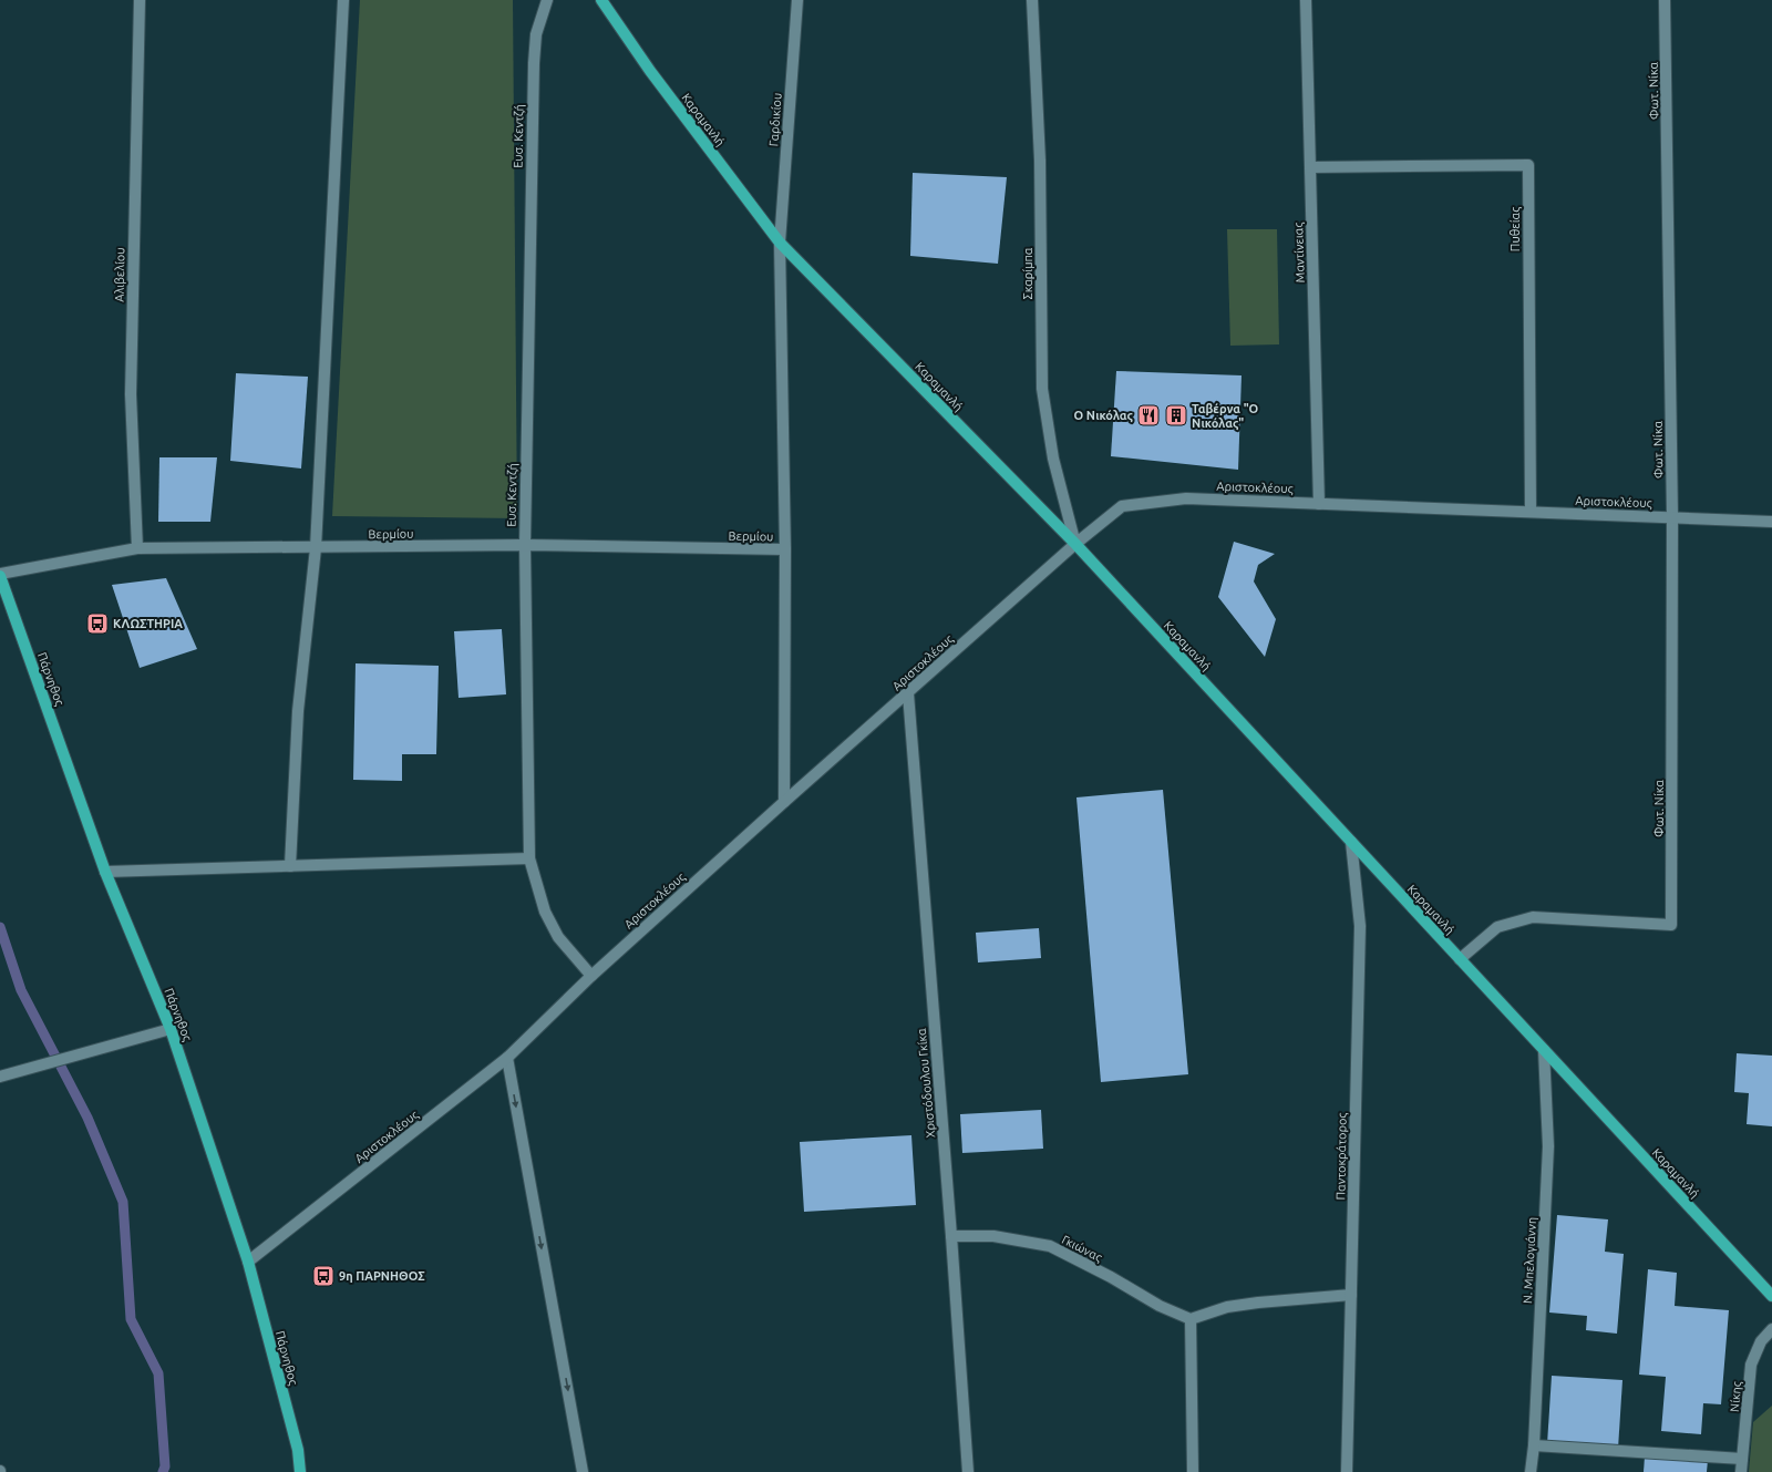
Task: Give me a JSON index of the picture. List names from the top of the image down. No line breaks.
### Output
{"streets":{"main road":["Καραμανλή","Πάρνηθος"],"street":["Φωτ. Νίκα","Γαρδικίου","Ευσ. Κεντζή","Πυθείας","Μαντίνειας","Σκαρίμπα","Αλιβελίου","Αριστοκλέους","Βερμίου","Χριστόδουλου Γκίκα","Παντοκράτορος","Γκιώνας","Ν. Μπελογιάννη","Νίκης"]},"crossings":[["Φωτ. Νίκα","Καραμανλή"],["Φωτ. Νίκα","Αριστοκλέους"],["Καραμανλή","Γαρδικίου"],["Καραμανλή","Σκαρίμπα"],["Καραμανλή","Αριστοκλέους"],["Καραμανλή","Παντοκράτορος"],["Καραμανλή","Ν. Μπελογιάννη"],["Γαρδικίου","Αριστοκλέους"],["Γαρδικίου","Βερμίου"],["Ευσ. Κεντζή","Αριστοκλέους"],["Ευσ. Κεντζή","Βερμίου"],["Πυθείας","Μαντίνειας"],["Πυθείας","Αριστοκλέους"],["Μαντίνειας","Αριστοκλέους"],["Σκαρίμπα","Αριστοκλέους"],["Αλιβελίου","Βερμίου"],["Αριστοκλέους","Πάρνηθος"],["Αριστοκλέους","Χριστόδουλου Γκίκα"],["Βερμίου","Πάρνηθος"],["Χριστόδουλου Γκίκα","Γκιώνας"]],"places":{"restaurant":["Ο Νικόλας"],"building":["Ταβέρνα \"Ο Νικόλας\""],"bus stop":["ΚΛΩΣΤΗΡΙΑ","9η ΠΑΡΝΗΘΟΣ"]}}
